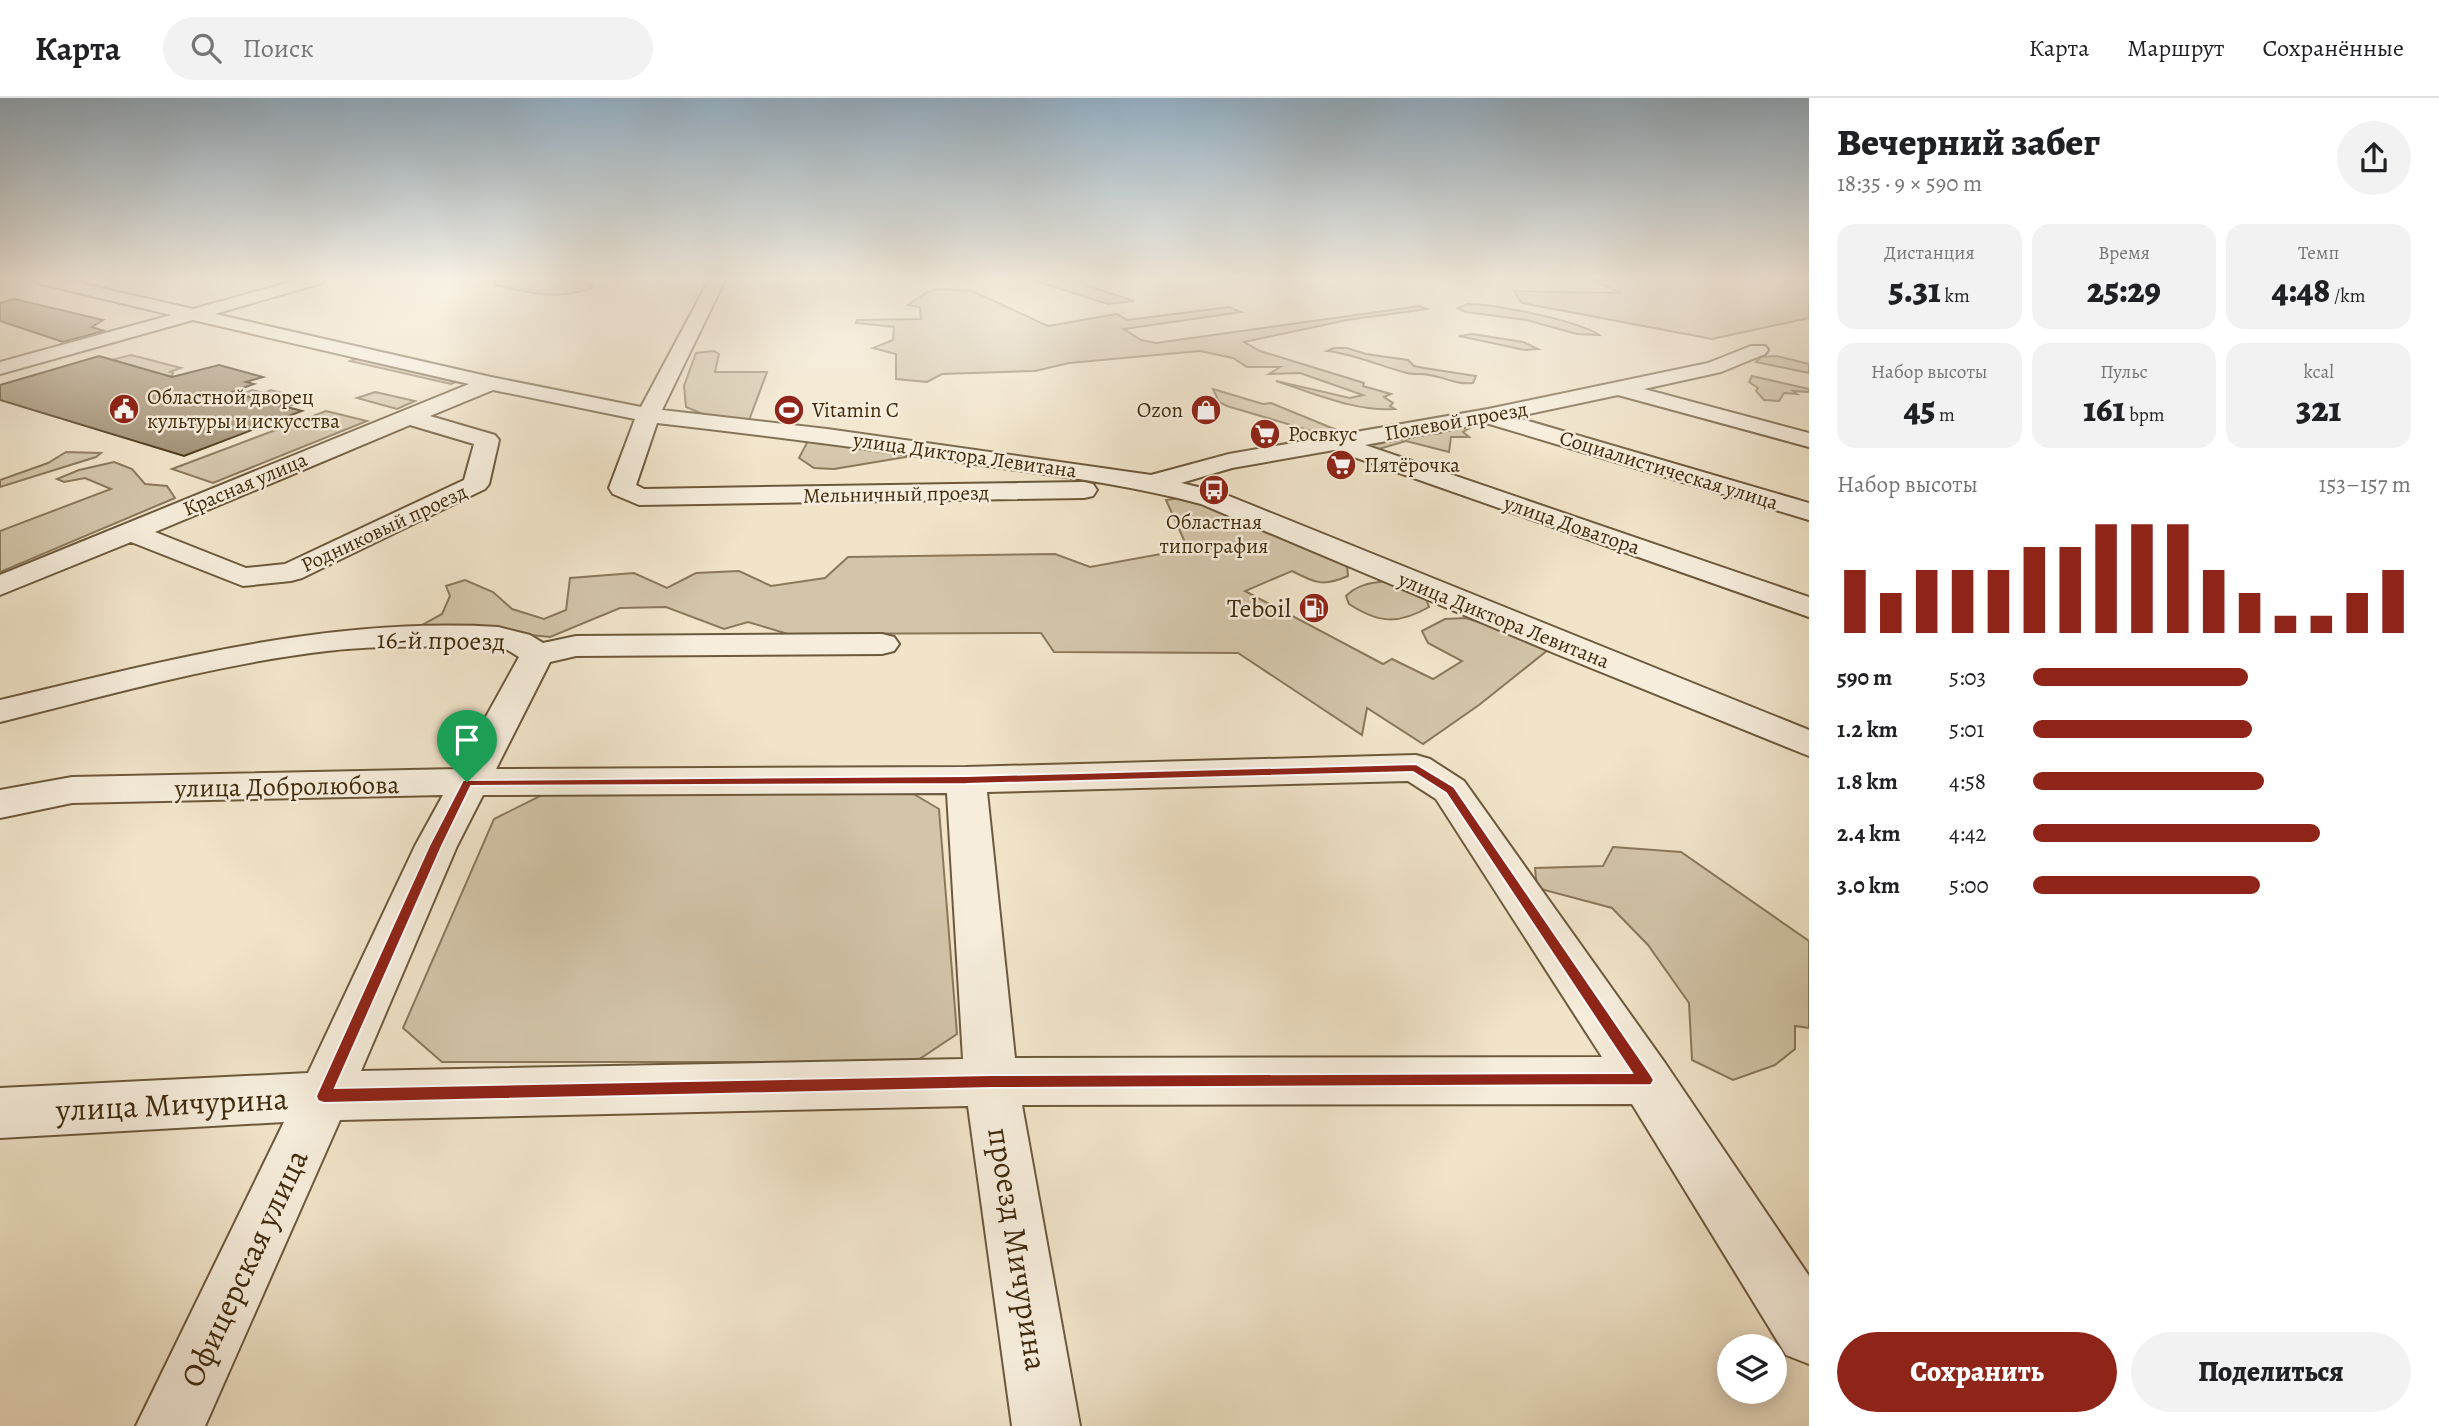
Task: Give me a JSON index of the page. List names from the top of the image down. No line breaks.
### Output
{"streets":{"street":["Полевой проезд","улица Диктора Левитана","Социалистическая улица","Красная улица","Мельничный проезд","улица Доватора","Родниковый проезд","16-й проезд","улица Добролюбова","улица Мичурина","проезд Мичурина","Офицерская улица"]},"crossings":[["Полевой проезд","улица Диктора Левитана"],["Полевой проезд","Социалистическая улица"],["Полевой проезд","Мельничный проезд"],["Полевой проезд","улица Доватора"],["улица Диктора Левитана","Красная улица"],["улица Диктора Левитана","Мельничный проезд"],["Красная улица","Родниковый проезд"],["16-й проезд","Офицерская улица"],["улица Добролюбова","улица Мичурина"],["улица Добролюбова","проезд Мичурина"],["улица Добролюбова","Офицерская улица"],["улица Мичурина","проезд Мичурина"],["улица Мичурина","Офицерская улица"]],"places":{"public building":["Областной дворец культуры и искусства"],"sports":["Vitamin C"],"shop":["Ozon"],"supermarket":["Росвкус","Пятёрочка"],"bus stop":["Областная типография"],"fuel station":["Teboil"]},"page":{"header":"Карта","search":"Поиск","nav":["Карта","Маршрут","Сохранённые"],"heading":["Вечерний забег","18:35 · 9 × 590 m"],"stats":[["Дистанция","5.31 km"],["Время","25:29"],["Темп","4:48 /km"],["Набор высоты","45 m"],["Пульс","161 bpm"],["kcal","321"]],"chart":["Набор высоты","153–157 m"],"list":[{"name":"590 m","note":"5:03"},{"name":"1.2 km","note":"5:01"},{"name":"1.8 km","note":"4:58"},{"name":"2.4 km","note":"4:42"},{"name":"3.0 km","note":"5:00"}],"buttons":["Сохранить","Поделиться"]}}
